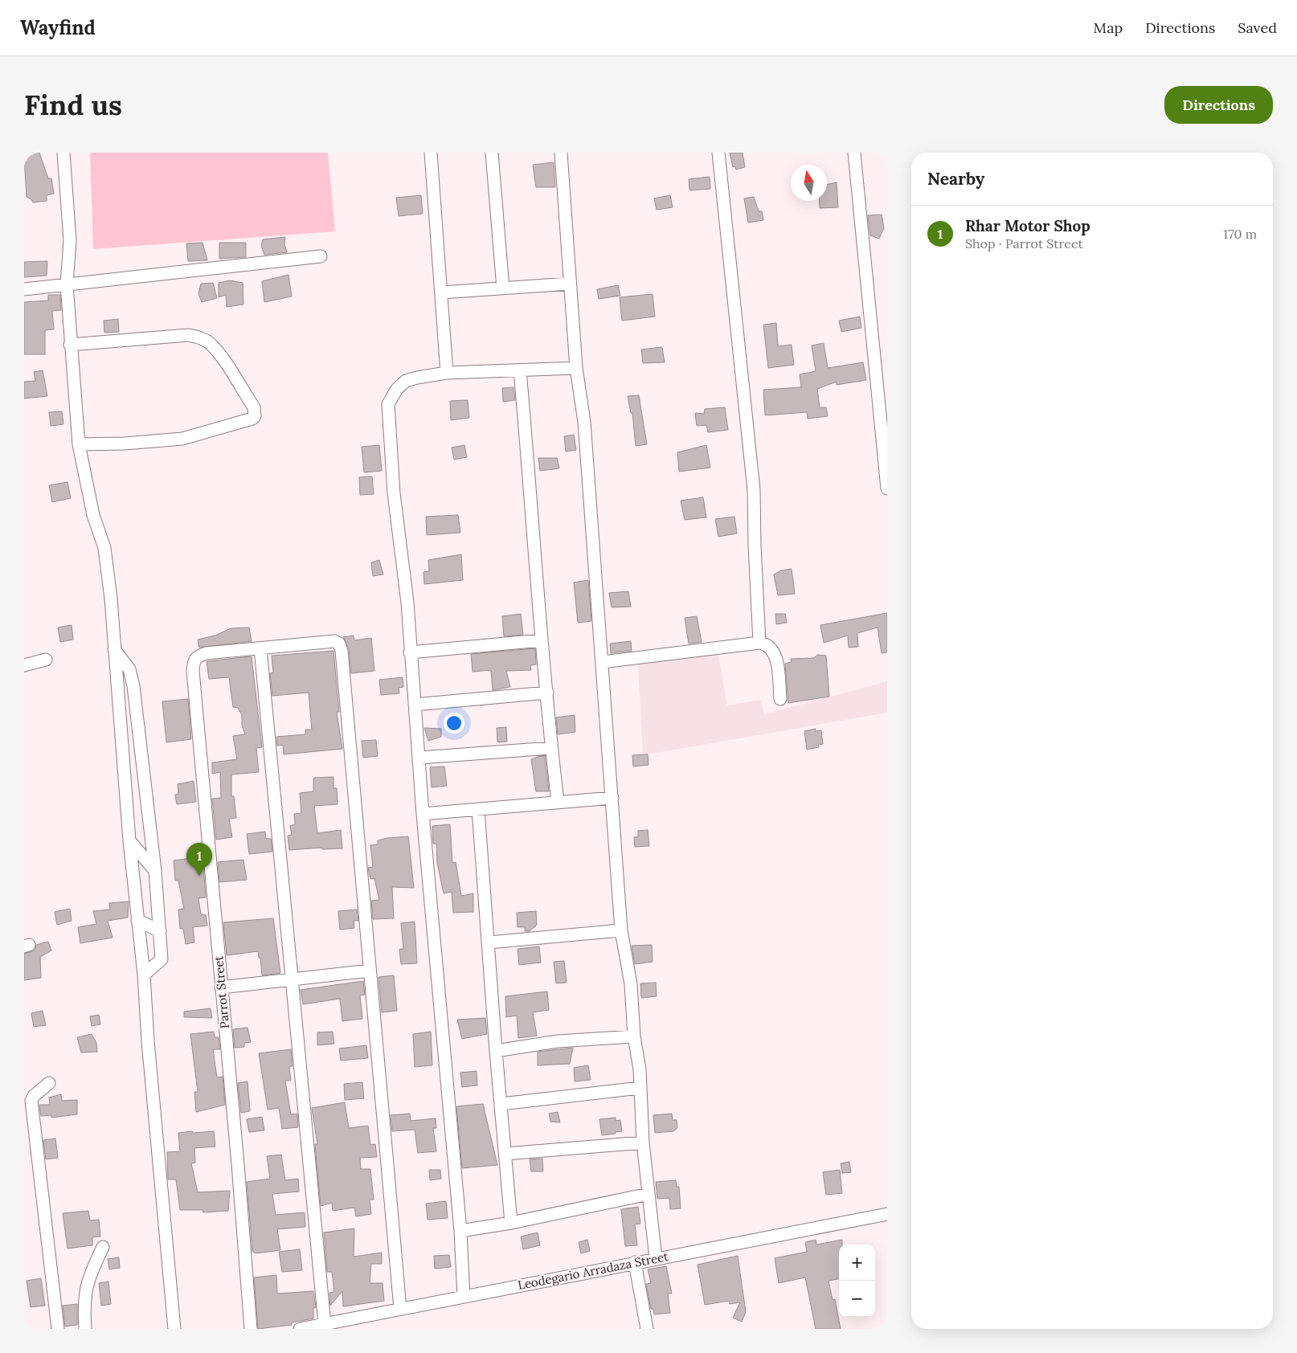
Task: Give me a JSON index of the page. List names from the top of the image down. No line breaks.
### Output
{"streets":{"street":["Parrot Street","Leodegario Arradaza Street"]},"north":"top","page":{"header":"Wayfind","nav":["Map","Directions","Saved"],"buttons":"Directions","title":"Find us","heading":"Nearby","list":[{"mark":"1","name":"Rhar Motor Shop","note":"Shop · Parrot Street","value":"170 m"}],"pins":"1","map_buttons":["+","−"]}}
